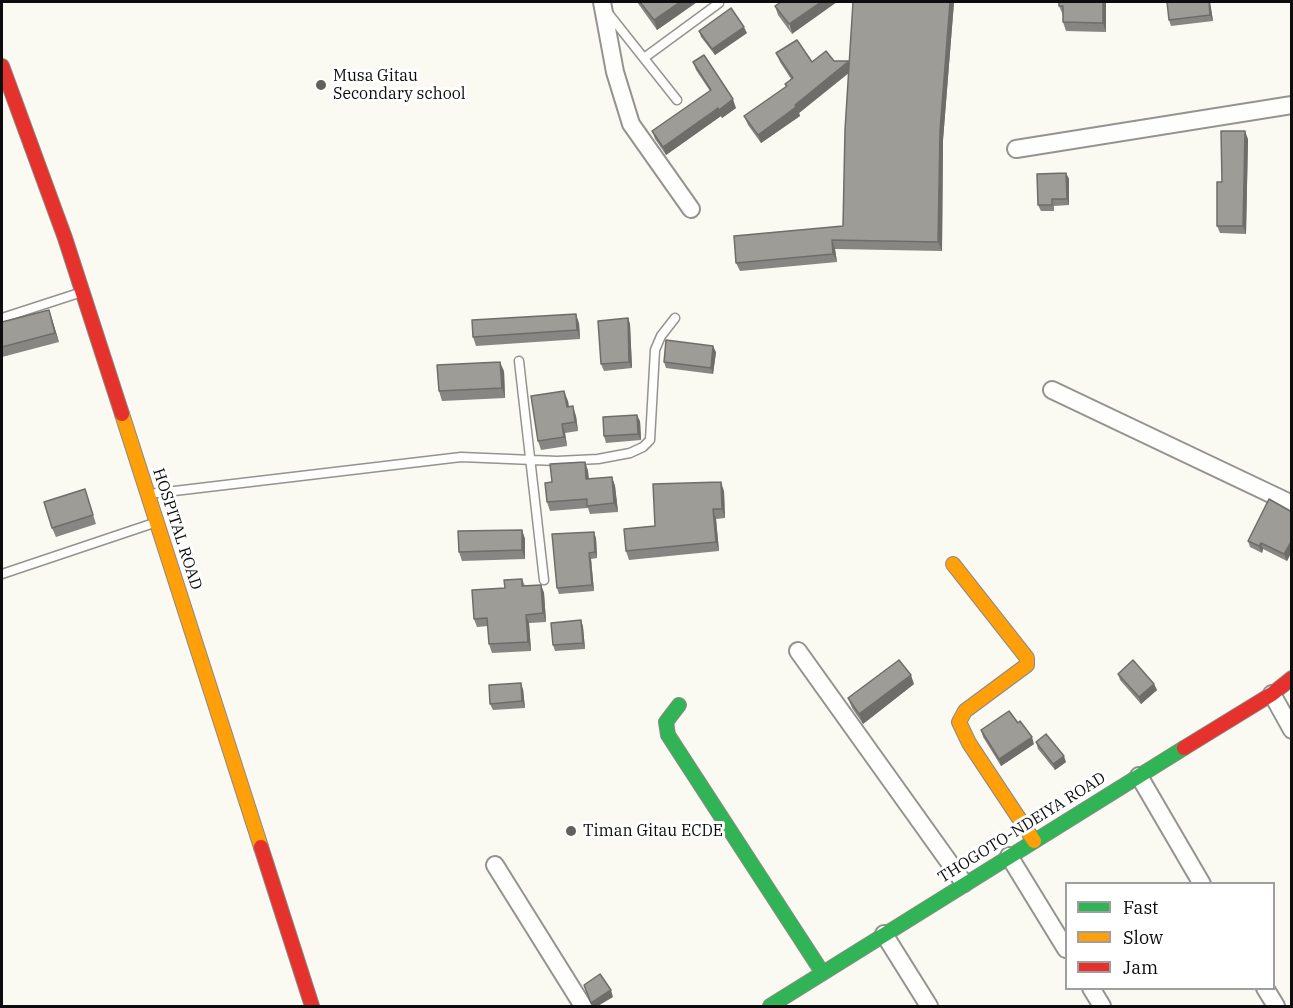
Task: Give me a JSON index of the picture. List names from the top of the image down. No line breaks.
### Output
{"streets":{"street":["HOSPITAL ROAD","THOGOTO-NDEIYA ROAD"]},"places":["Musa Gitau Secondary school","Timan Gitau ECDE"],"legend":["Fast","Slow","Jam"]}
